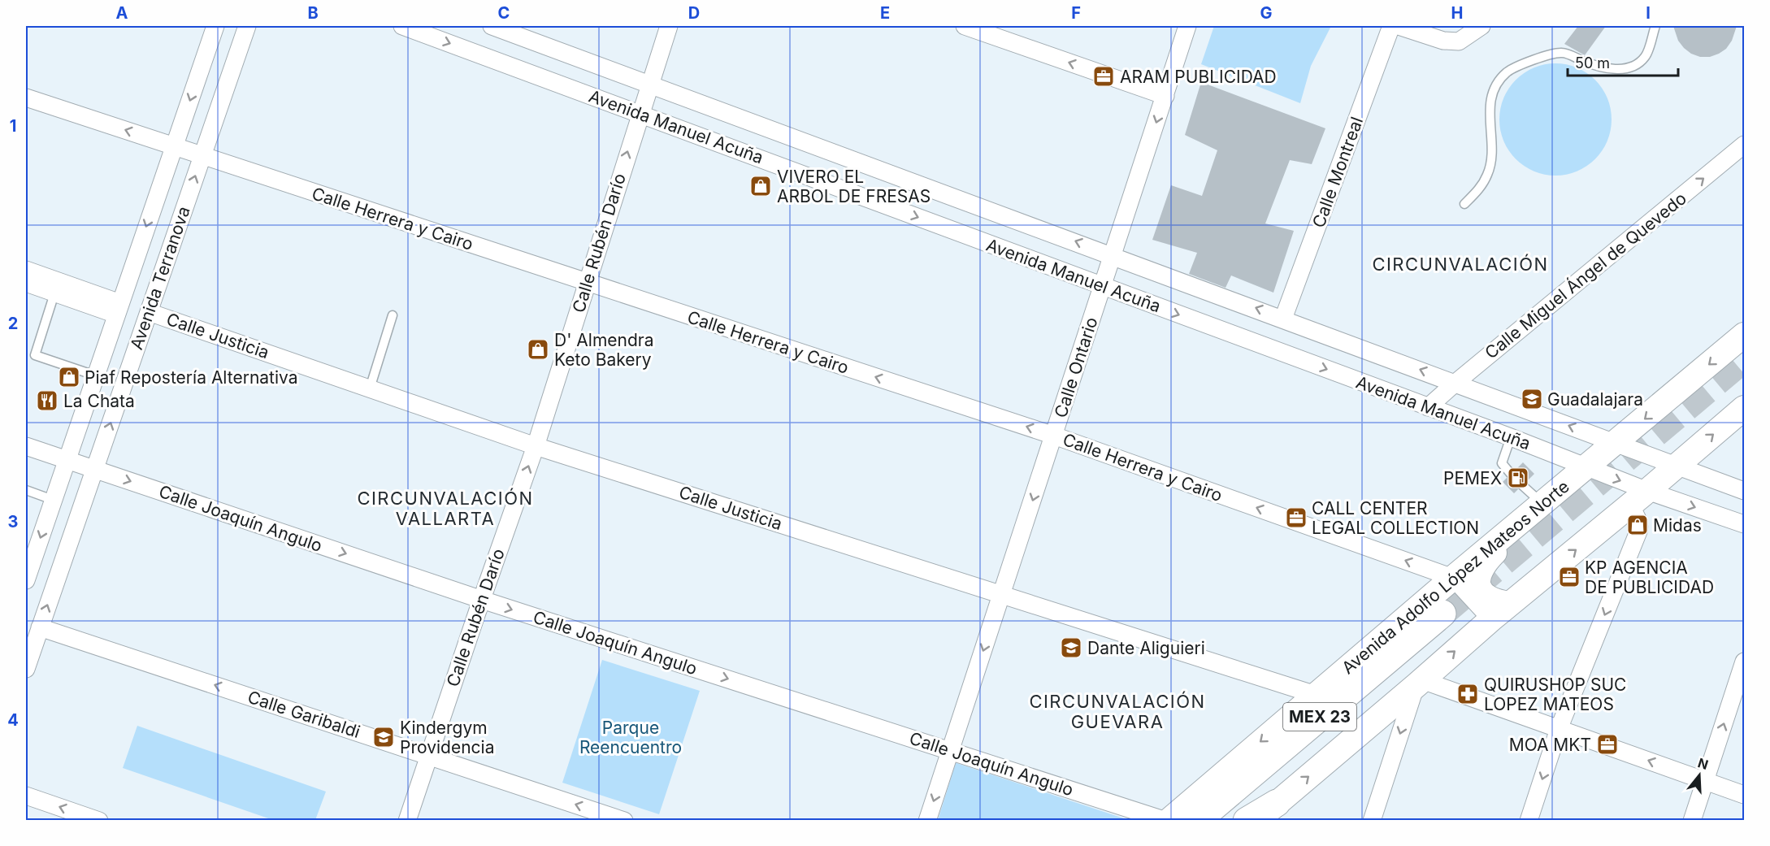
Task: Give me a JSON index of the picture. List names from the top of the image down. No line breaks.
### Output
{"streets":{"main road":["Avenida Adolfo López Mateos Norte","MEX 23"],"street":["Avenida Manuel Acuña","Calle Montreal","Calle Herrera y Cairo","Calle Rubén Darío","Calle Miguel Ángel de Quevedo","Avenida Terranova","Calle Justicia","Calle Ontario","Calle Joaquín Angulo","Calle Garibaldi"]},"crossings":[["Avenida Manuel Acuña","Calle Montreal"],["Avenida Manuel Acuña","Calle Rubén Darío"],["Avenida Manuel Acuña","Calle Miguel Ángel de Quevedo"],["Avenida Manuel Acuña","Calle Ontario"],["Avenida Manuel Acuña","Avenida Adolfo López Mateos Norte"],["Calle Herrera y Cairo","Calle Rubén Darío"],["Calle Herrera y Cairo","Avenida Terranova"],["Calle Herrera y Cairo","Calle Ontario"],["Calle Herrera y Cairo","Avenida Adolfo López Mateos Norte"],["Calle Rubén Darío","Calle Justicia"],["Calle Rubén Darío","Calle Joaquín Angulo"],["Calle Rubén Darío","Calle Garibaldi"],["Avenida Terranova","Calle Justicia"],["Avenida Terranova","Calle Joaquín Angulo"],["Avenida Terranova","Calle Garibaldi"],["Calle Justicia","Calle Ontario"],["Calle Justicia","Avenida Adolfo López Mateos Norte"],["Calle Ontario","Calle Joaquín Angulo"],["Calle Joaquín Angulo","Avenida Adolfo López Mateos Norte"]],"one_way":["Calle Herrera y Cairo","Calle Rubén Darío","Calle Miguel Ángel de Quevedo","Calle Ontario","Calle Joaquín Angulo","Calle Garibaldi"],"districts":["CIRCUNVALACIÓN","CIRCUNVALACIÓN VALLARTA","CIRCUNVALACIÓN GUEVARA"],"parks":["Parque Reencuentro"],"places":{"office":["ARAM PUBLICIDAD","CALL CENTER LEGAL COLLECTION","KP AGENCIA DE PUBLICIDAD","MOA MKT"],"shop":["VIVERO EL ARBOL DE FRESAS","D' Almendra Keto Bakery","Piaf Repostería Alternativa","Midas"],"school or university":["Guadalajara","Dante Aliguieri","Kindergym Providencia"],"restaurant":["La Chata"],"fuel station":["PEMEX"],"pharmacy":["QUIRUSHOP SUC LOPEZ MATEOS"]},"scale_bar":"50 m","north":"top","grid":{"columns":["A","B","C","D","E","F","G","H","I"],"rows":["1","2","3","4"]}}
